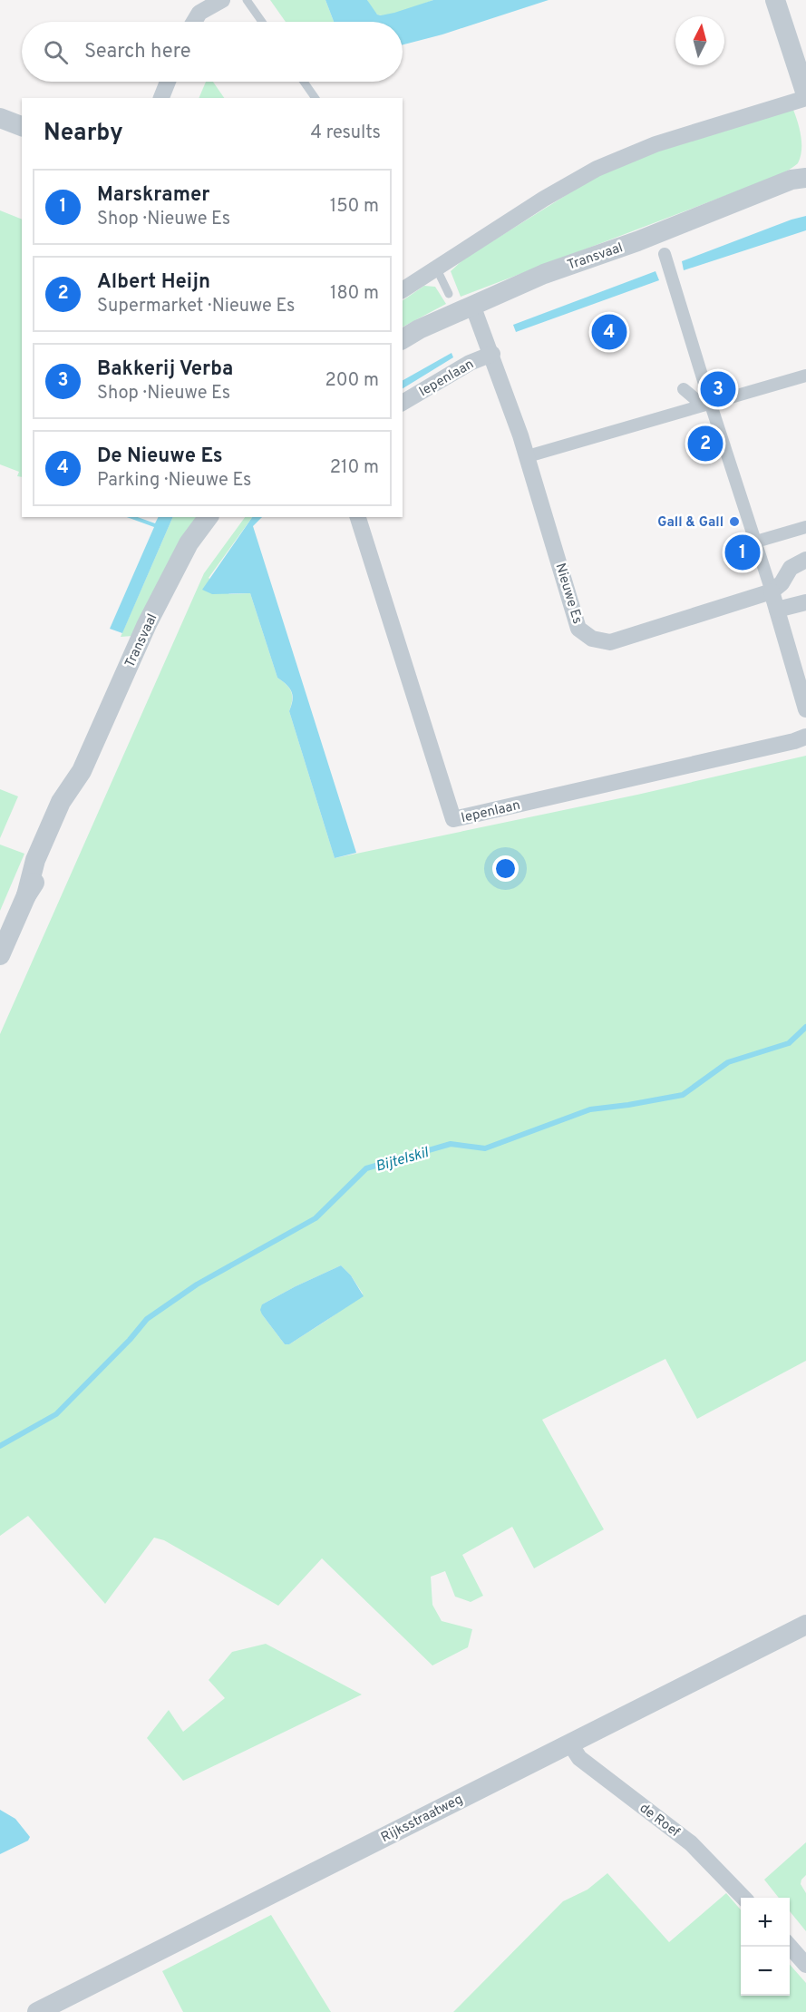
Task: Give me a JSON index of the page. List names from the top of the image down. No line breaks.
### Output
{"streets":{"street":["Transvaal","Iepenlaan","Nieuwe Es","Rijksstraatweg","de Roef"]},"crossings":[["Transvaal","Nieuwe Es"],["Iepenlaan","Nieuwe Es"],["Rijksstraatweg","de Roef"]],"water":["Bijtelskil"],"places":["Gall & Gall"],"north":"top","page":{"search":"Search here","heading":["Nearby","4 results"],"list":[{"mark":"1","name":"Marskramer","note":"Shop · Nieuwe Es","value":"150 m"},{"mark":"2","name":"Albert Heijn","note":"Supermarket · Nieuwe Es","value":"180 m"},{"mark":"3","name":"Bakkerij Verba","note":"Shop · Nieuwe Es","value":"200 m"},{"mark":"4","name":"De Nieuwe Es","note":"Parking · Nieuwe Es","value":"210 m"}],"pins":["4","3","2","1"],"map_buttons":["+","−"]}}
